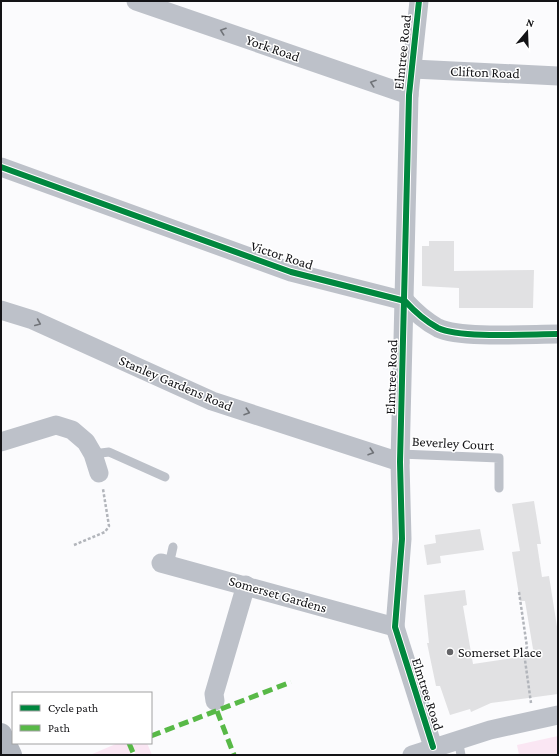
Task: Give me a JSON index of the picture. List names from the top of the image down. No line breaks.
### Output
{"streets":{"street":["York Road","Elmtree Road","Clifton Road","Victor Road","Stanley Gardens Road","Somerset Gardens"],"lane":["Beverley Court"]},"crossings":[["York Road","Elmtree Road"],["Elmtree Road","Clifton Road"],["Elmtree Road","Victor Road"],["Elmtree Road","Stanley Gardens Road"],["Elmtree Road","Beverley Court"],["Elmtree Road","Somerset Gardens"],["Stanley Gardens Road","Beverley Court"]],"one_way":["York Road","Stanley Gardens Road"],"places":["Somerset Place"],"legend":["Cycle path","Path"],"north":"top"}
